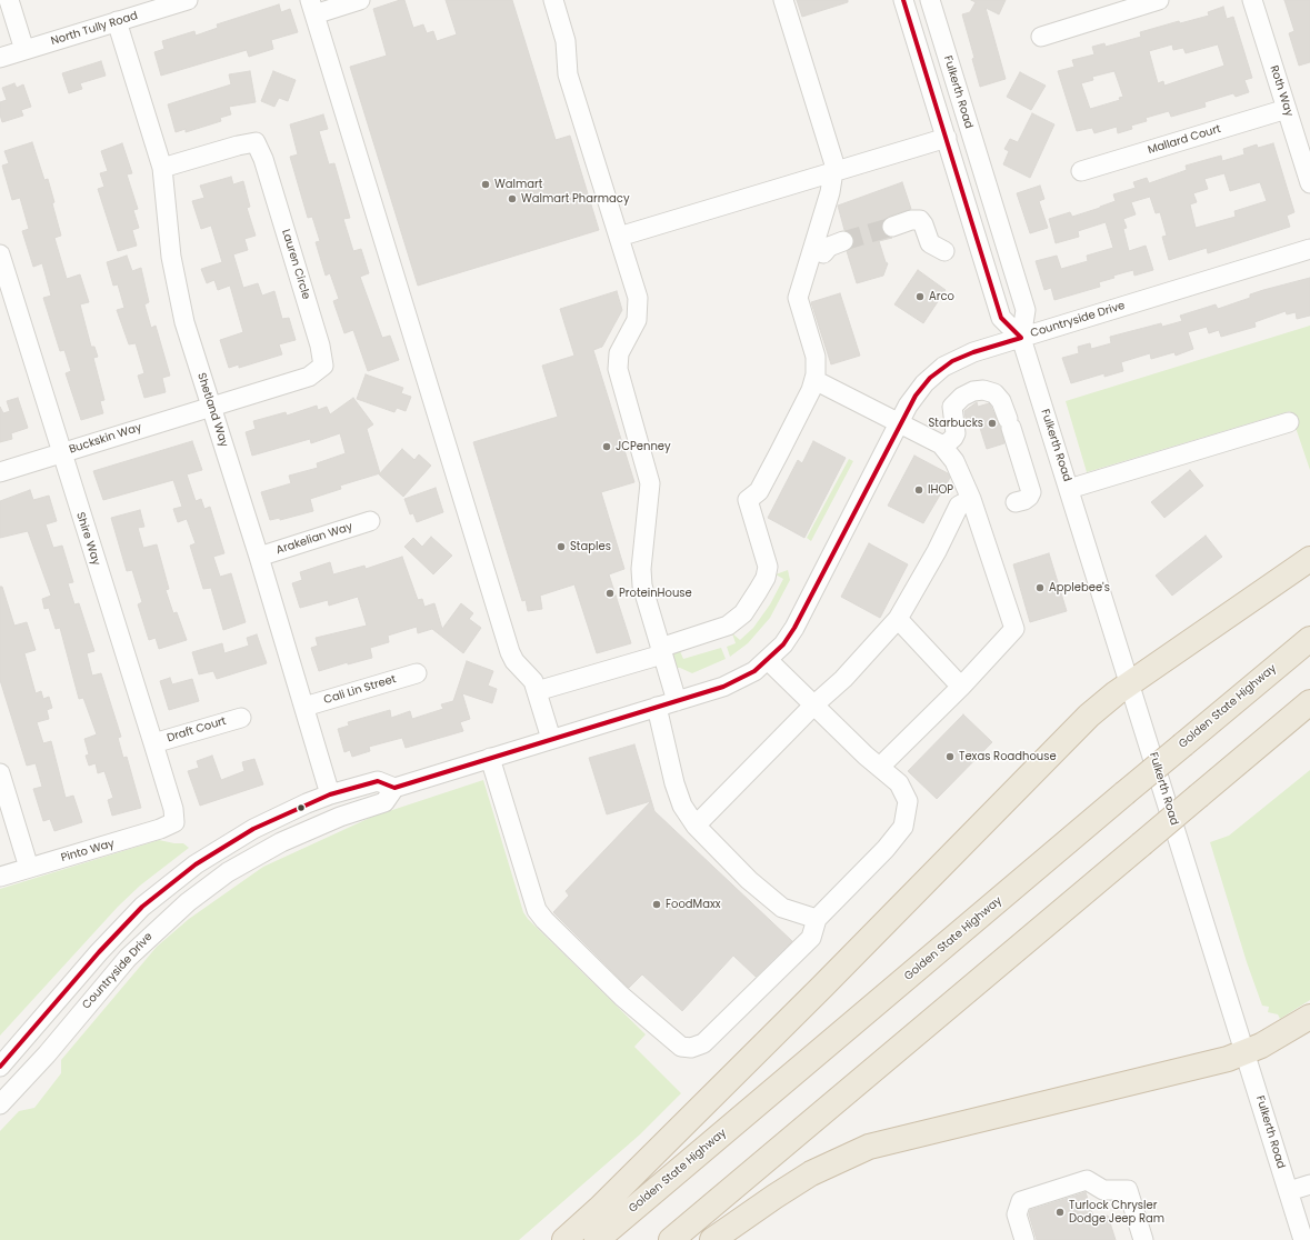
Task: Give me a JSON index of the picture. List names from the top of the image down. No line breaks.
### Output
{"streets":{"highway":["Golden State Highway"],"street":["North Tully Road","Roth Way","Fulkerth Road","Mallard Court","Lauren Circle","Countryside Drive","Shetland Way","Buckskin Way","Shire Way","Arakelian Way","Cali Lin Street","Draft Court","Pinto Way"]},"crossings":[["North Tully Road","Shetland Way"],["Roth Way","Mallard Court"],["Fulkerth Road","Countryside Drive"],["Lauren Circle","Shetland Way"],["Lauren Circle","Buckskin Way"],["Shetland Way","Buckskin Way"],["Shetland Way","Arakelian Way"],["Shetland Way","Cali Lin Street"],["Buckskin Way","Shire Way"],["Shire Way","Draft Court"],["Shire Way","Pinto Way"]],"places":["Walmart","Walmart Pharmacy","Arco","Starbucks","JCPenney","IHOP","Staples","Applebee's","ProteinHouse","Texas Roadhouse","FoodMaxx","Turlock Chrysler Dodge Jeep Ram"]}
